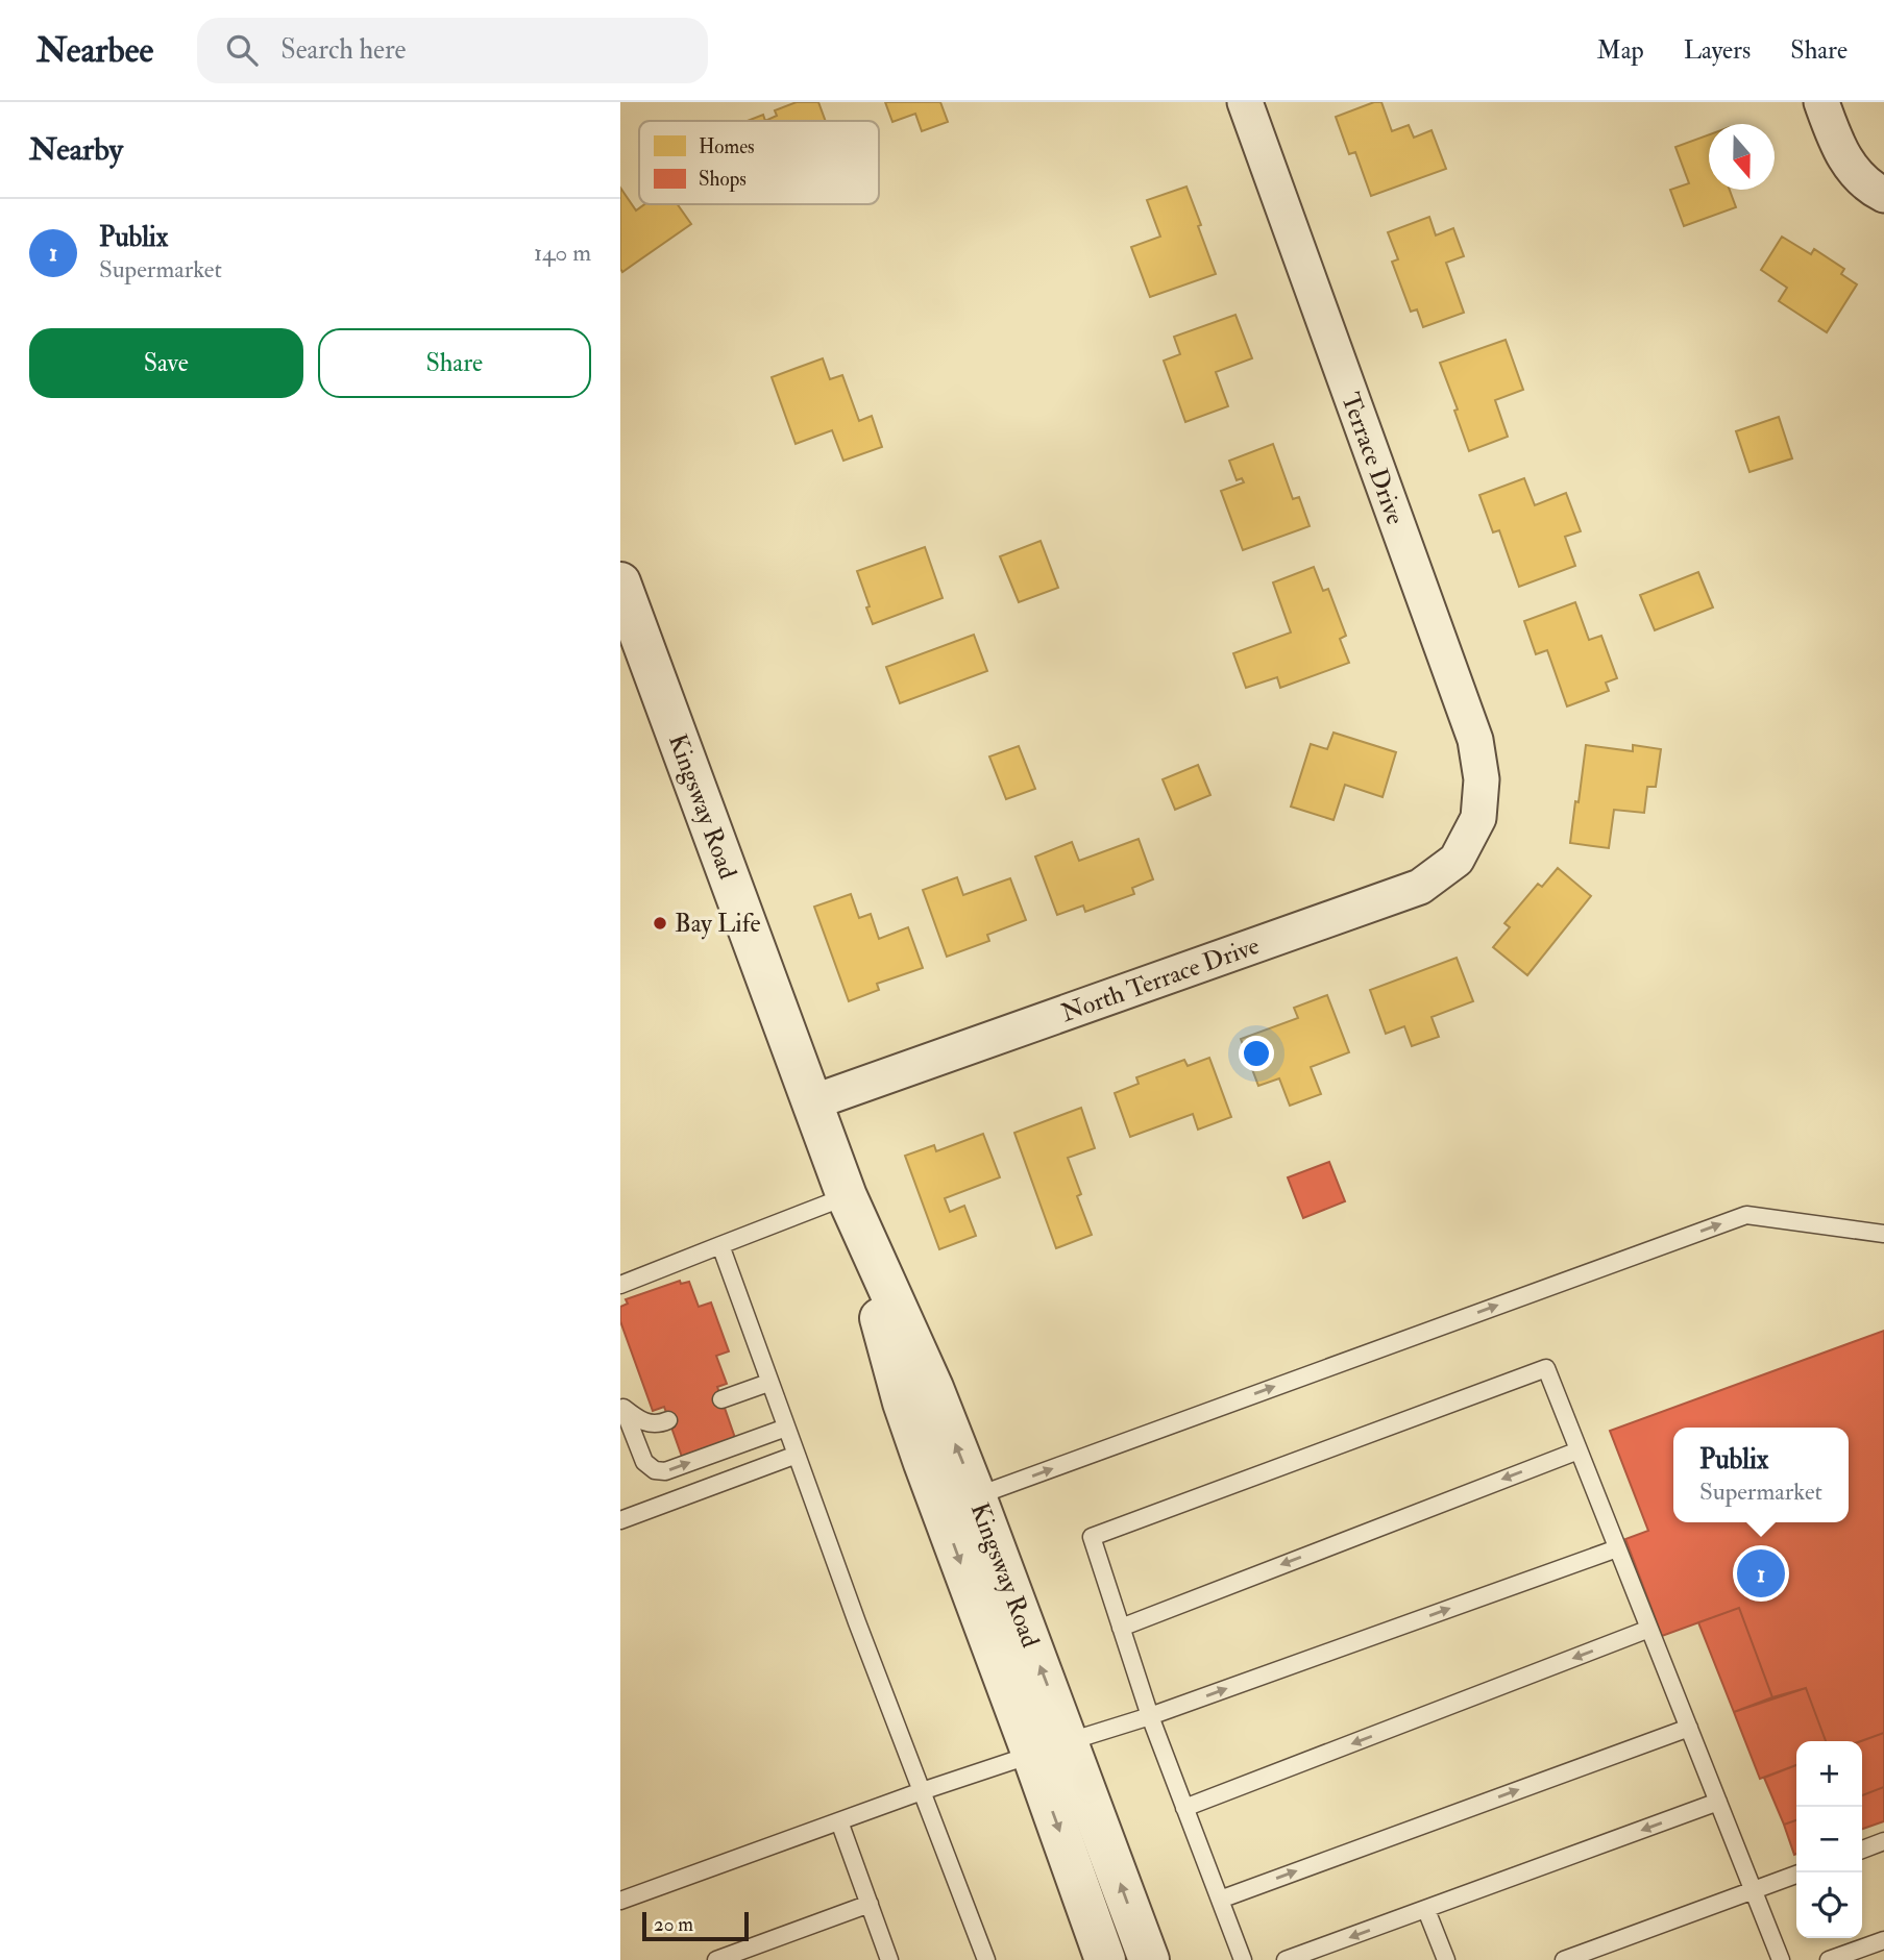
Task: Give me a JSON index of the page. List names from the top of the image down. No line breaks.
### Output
{"streets":{"street":["Terrace Drive","Kingsway Road","North Terrace Drive"]},"crossings":[["Terrace Drive","North Terrace Drive"],["Kingsway Road","North Terrace Drive"]],"places":["Bay Life"],"legend":["Homes","Shops"],"scale_bar":"20 m","north":"bottom","page":{"header":"Nearbee","search":"Search here","nav":["Map","Layers","Share"],"heading":"Nearby","list":[{"mark":"1","name":"Publix","note":"Supermarket","value":"140 m"}],"buttons":["Save","Share"],"popup":["Publix","Supermarket"],"pins":"1","map_buttons":["+","−"],"scale":"20 m"}}
